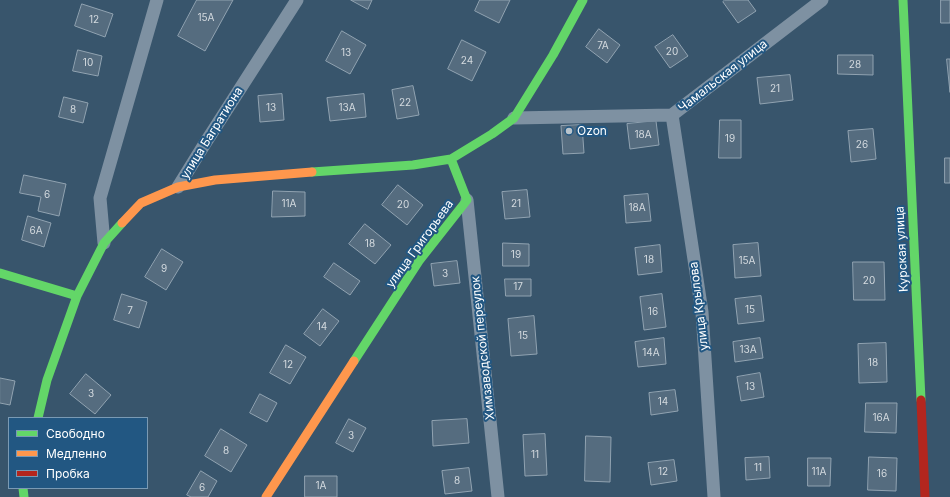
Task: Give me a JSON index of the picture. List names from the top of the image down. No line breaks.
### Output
{"streets":{"street":["Чамальская улица","улица Багратиона","улица Григорьева","Курская улица","улица Крылова","Химзаводской переулок"]},"crossings":[["Чамальская улица","улица Крылова"],["улица Григорьева","Химзаводской переулок"]],"places":["Ozon"],"house_numbers":["15А","12","7А","20","13","24","10","28","21","22","13","13А","8","18А","19","26","6","11А","21","20","18А","6А","18","19","18","15А","9","3","20","17","15","7","16","14","15","13А","14А","18","12","13","3","14","16А","3","8","11","11","12","11А","16","8","1А","6"],"legend":["Свободно","Медленно","Пробка"]}
